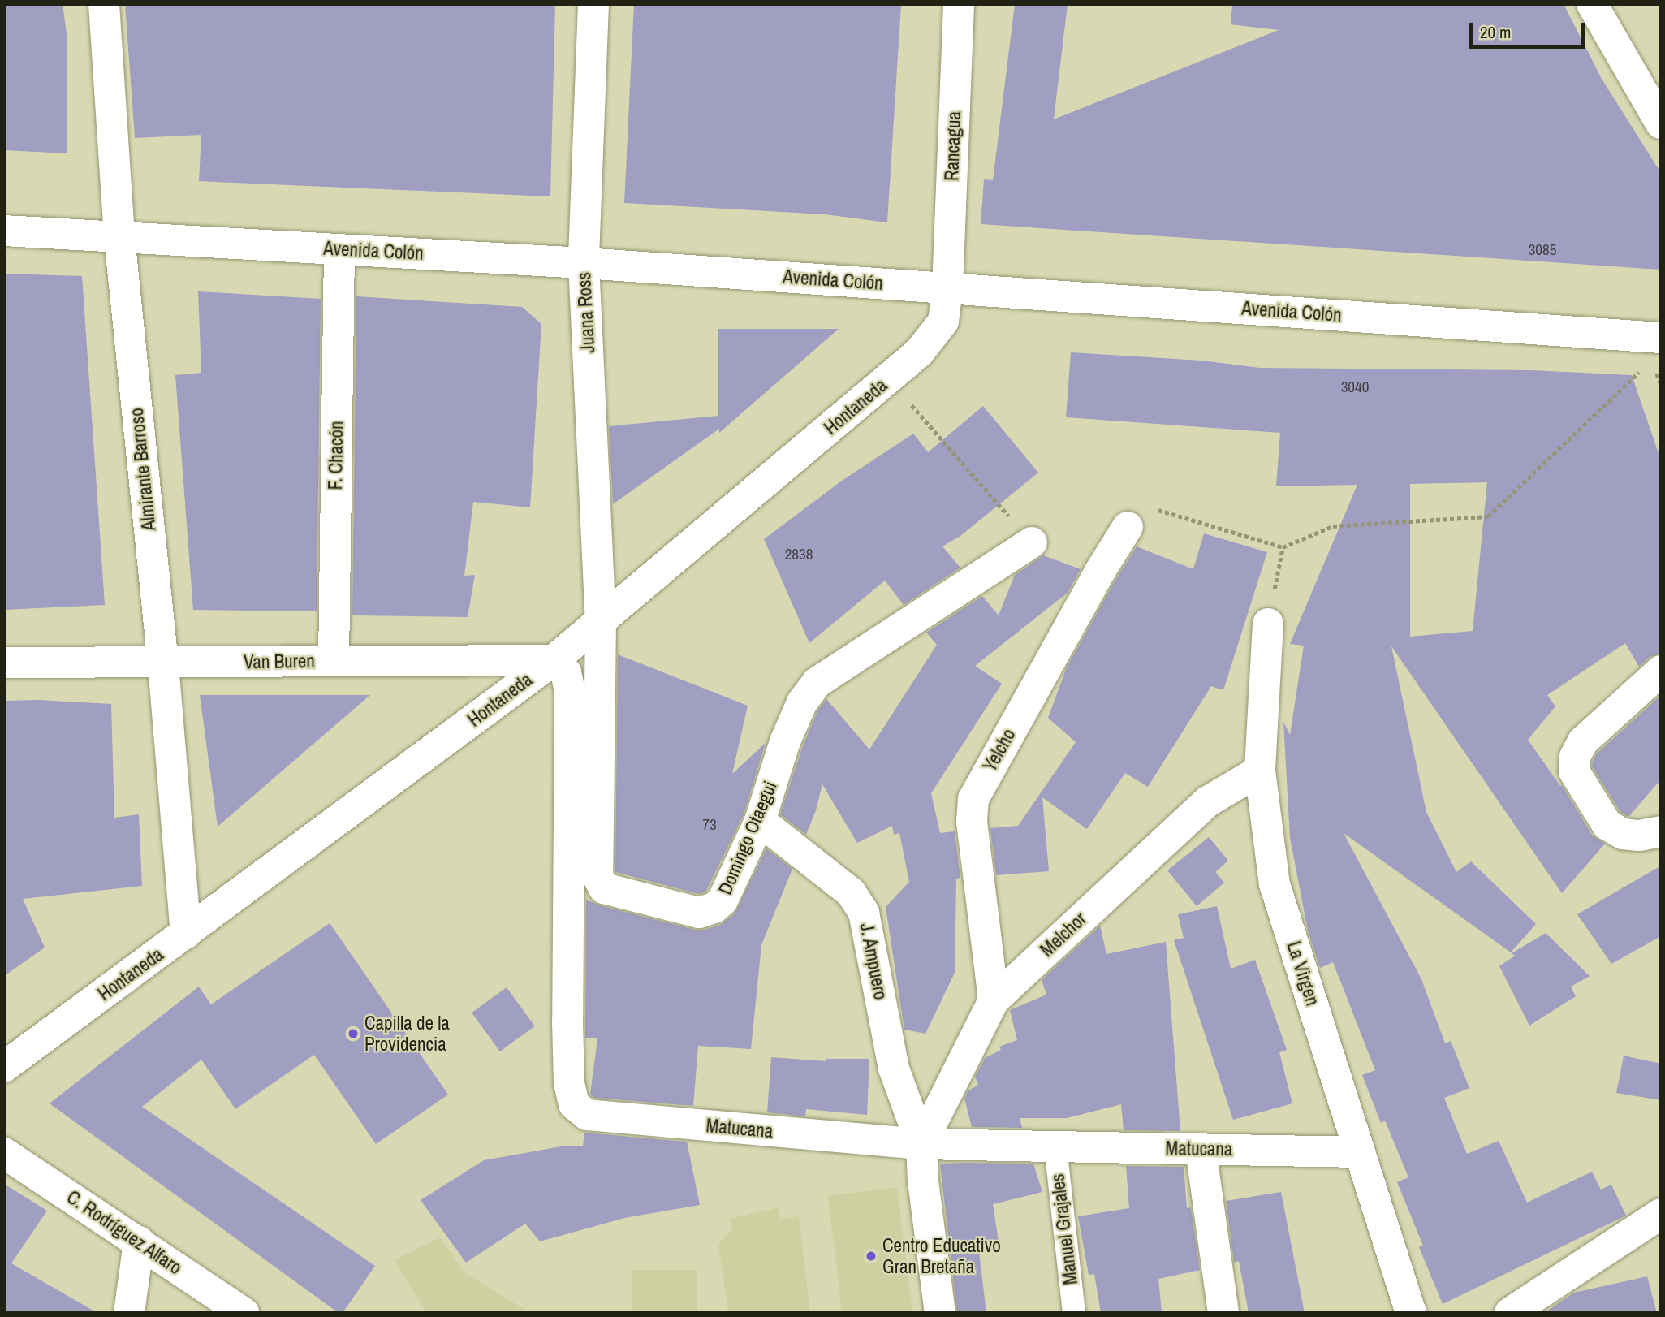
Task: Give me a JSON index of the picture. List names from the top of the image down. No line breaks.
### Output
{"streets":{"street":["Rancagua","Avenida Colón","Juana Ross","Hontaneda","F. Chacón","Almirante Barroso","Van Buren","Yelcho","Domingo Otaegui","Melchor","J. Ampuero","La Virgen","Matucana","C. Rodríguez Alfaro"],"lane":["Manuel Grajales"]},"crossings":[["Rancagua","Avenida Colón"],["Rancagua","Hontaneda"],["Avenida Colón","Juana Ross"],["Avenida Colón","Hontaneda"],["Avenida Colón","F. Chacón"],["Avenida Colón","Almirante Barroso"],["Juana Ross","Hontaneda"],["Juana Ross","Domingo Otaegui"],["Hontaneda","Almirante Barroso"],["Hontaneda","Van Buren"],["Hontaneda","Domingo Otaegui"],["Hontaneda","Matucana"],["F. Chacón","Van Buren"],["Almirante Barroso","Van Buren"],["Van Buren","Matucana"],["Yelcho","Melchor"],["Domingo Otaegui","J. Ampuero"],["Melchor","J. Ampuero"],["Melchor","La Virgen"],["Melchor","Matucana"],["J. Ampuero","Matucana"],["La Virgen","Matucana"],["Matucana","Manuel Grajales"]],"places":["Capilla de la Providencia","Centro Educativo Gran Bretaña"],"house_numbers":["3085","3040","2838","73"],"scale_bar":"20 m"}
